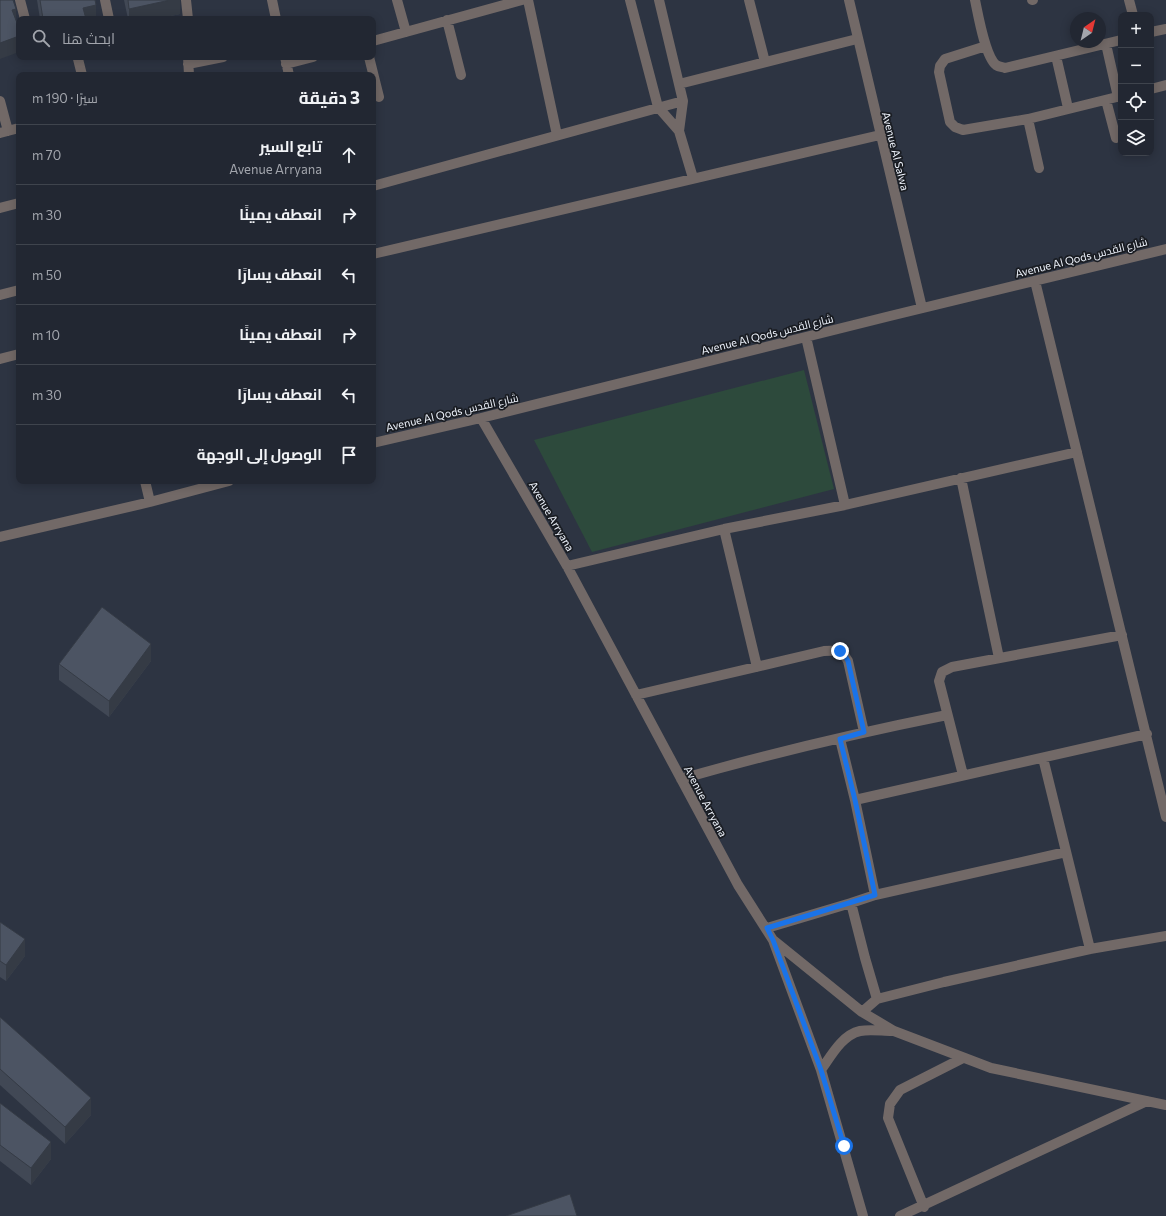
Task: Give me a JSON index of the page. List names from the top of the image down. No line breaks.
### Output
{"streets":{"street":["Avenue Al Salwa","Avenue Al Qods شارع القدس","Avenue Arryana"]},"crossings":[["Avenue Al Salwa","Avenue Al Qods شارع القدس"],["Avenue Al Qods شارع القدس","Avenue Arryana"]],"north":"top right","page":{"map_buttons":["+","−"],"search":"ابحث هنا","heading":["3 دقيقة","سيرًا · 190 m"],"list":[["تابع السير","Avenue Arryana","70 m"],["انعطف يمينًا","30 m"],["انعطف يسارًا","50 m"],["انعطف يمينًا","10 m"],["انعطف يسارًا","30 m"],"الوصول إلى الوجهة"]}}
